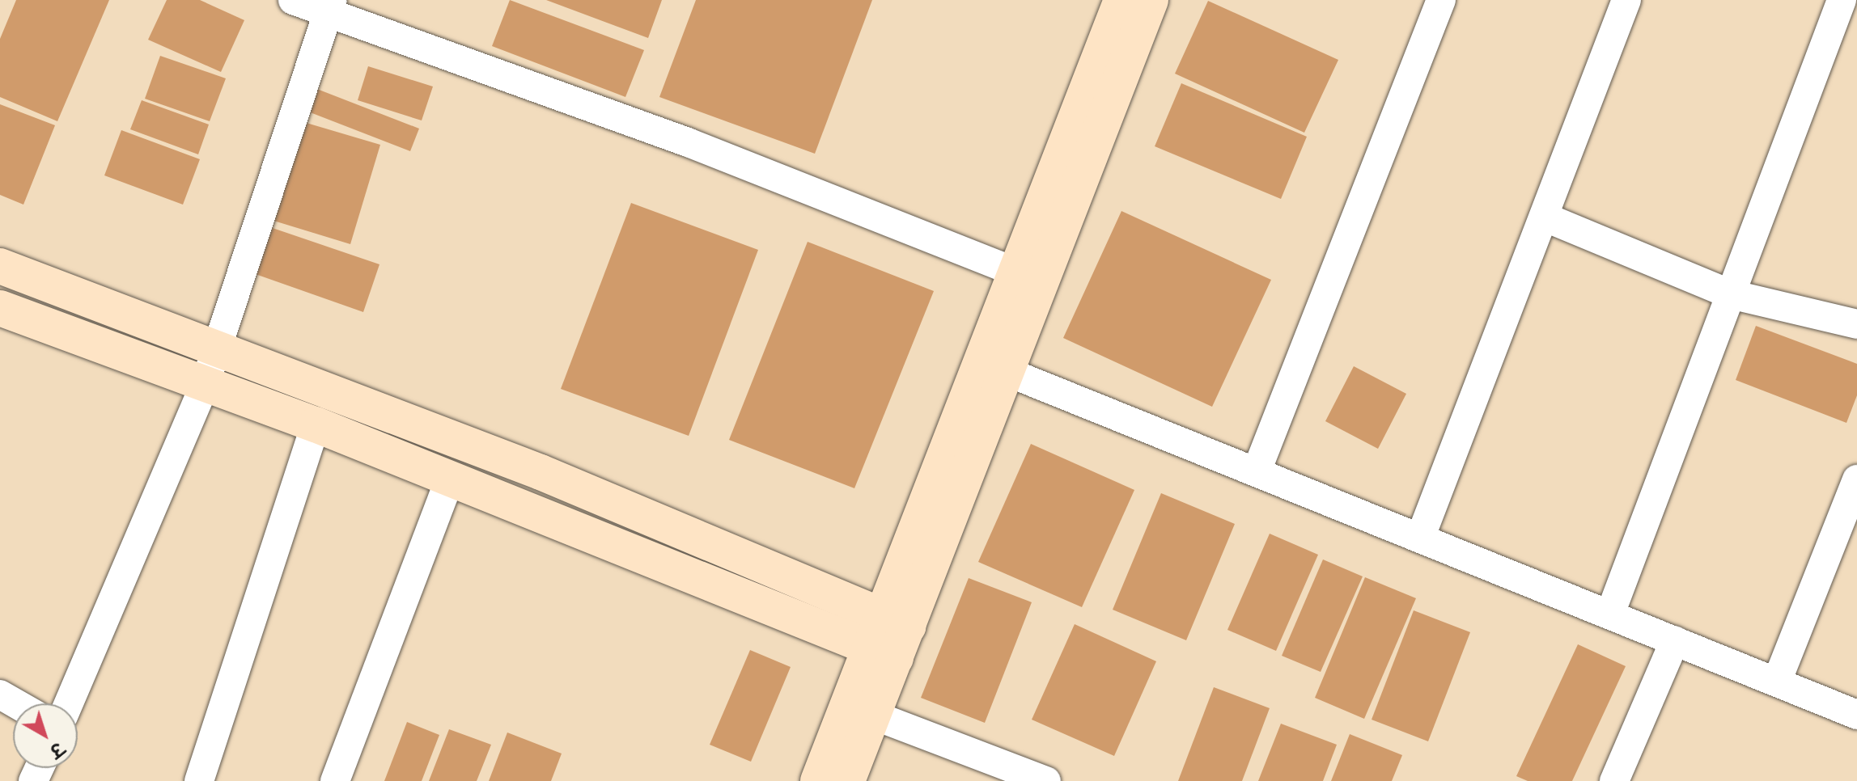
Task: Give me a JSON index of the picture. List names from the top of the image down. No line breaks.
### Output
{"north":"bottom right"}
